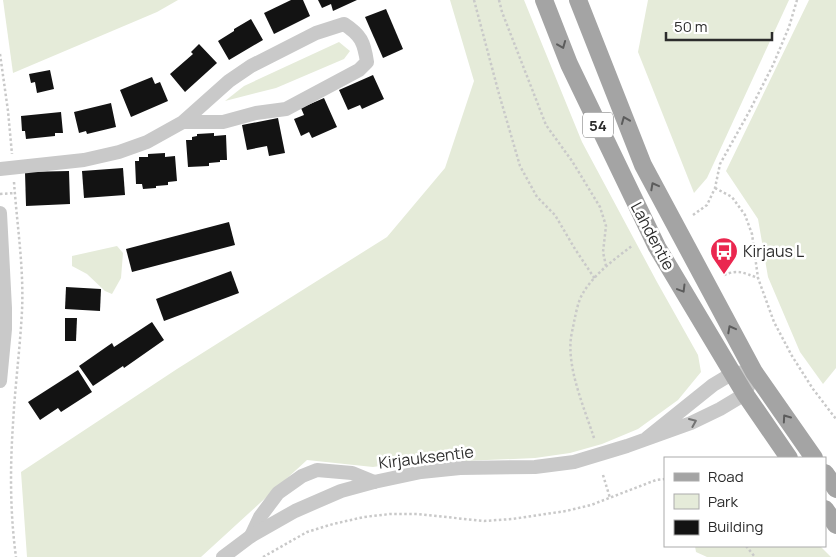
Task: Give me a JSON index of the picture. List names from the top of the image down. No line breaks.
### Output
{"streets":{"main road":["54","Lahdentie"],"street":["Kirjauksentie"]},"crossings":[["Lahdentie","Kirjauksentie"]],"places":{"bus stop":["Kirjaus L"]},"legend":["Road","Park","Building"],"scale_bar":"50 m"}
